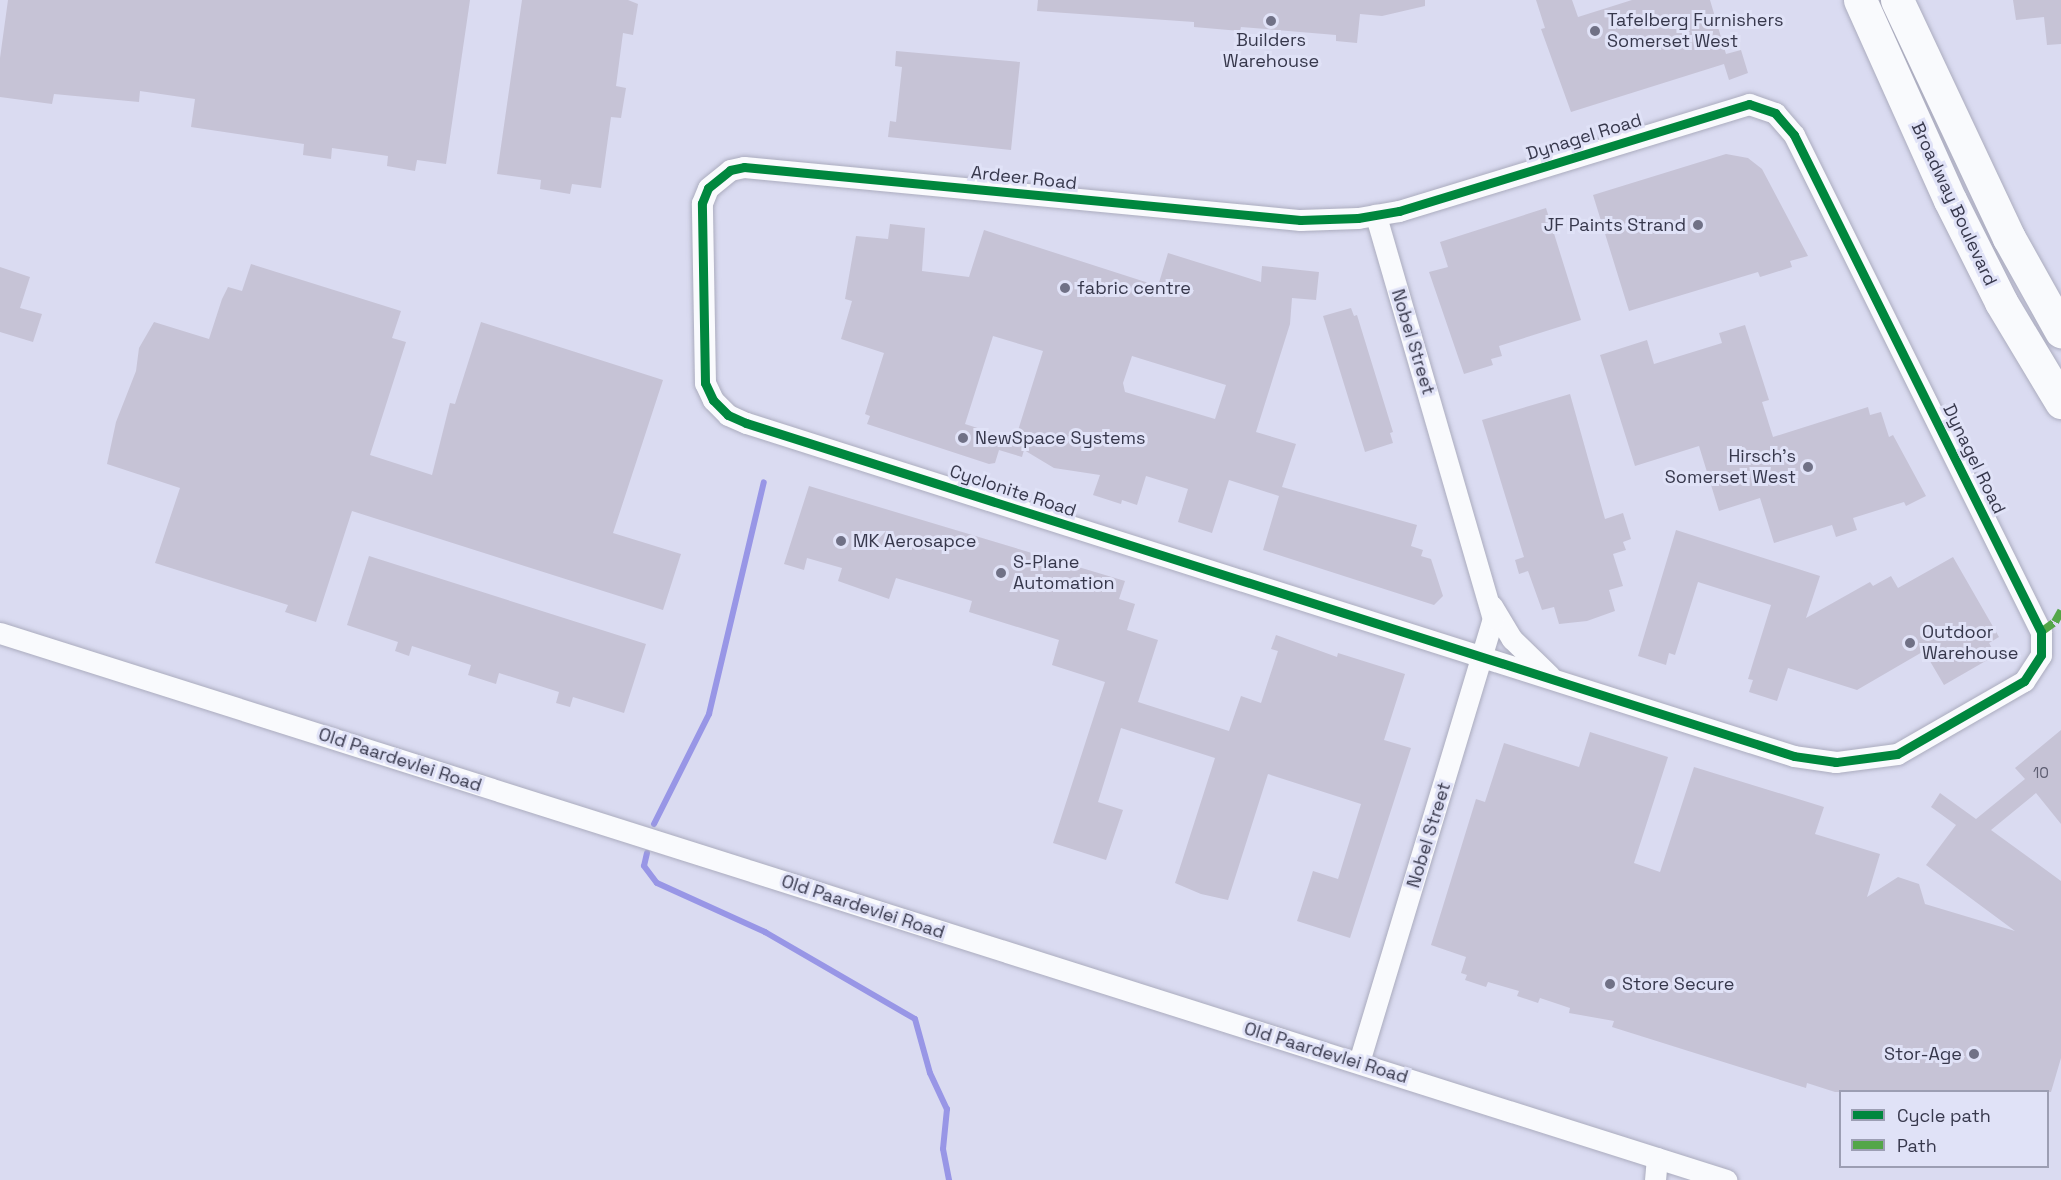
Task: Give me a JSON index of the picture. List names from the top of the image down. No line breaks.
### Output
{"streets":{"main road":["Broadway Boulevard"],"street":["Dynagel Road","Ardeer Road","Nobel Street","Cyclonite Road","Old Paardevlei Road"]},"crossings":[["Dynagel Road","Ardeer Road"],["Dynagel Road","Nobel Street"],["Dynagel Road","Cyclonite Road"],["Ardeer Road","Nobel Street"],["Ardeer Road","Cyclonite Road"],["Nobel Street","Cyclonite Road"],["Nobel Street","Old Paardevlei Road"]],"places":["Builders Warehouse","Tafelberg Furnishers Somerset West","JF Paints Strand","fabric centre","NewSpace Systems","Hirsch's Somerset West","MK Aerosapce","S-Plane Automation","Outdoor Warehouse","Store Secure","Stor-Age"],"house_numbers":["10"],"legend":["Cycle path","Path"]}
